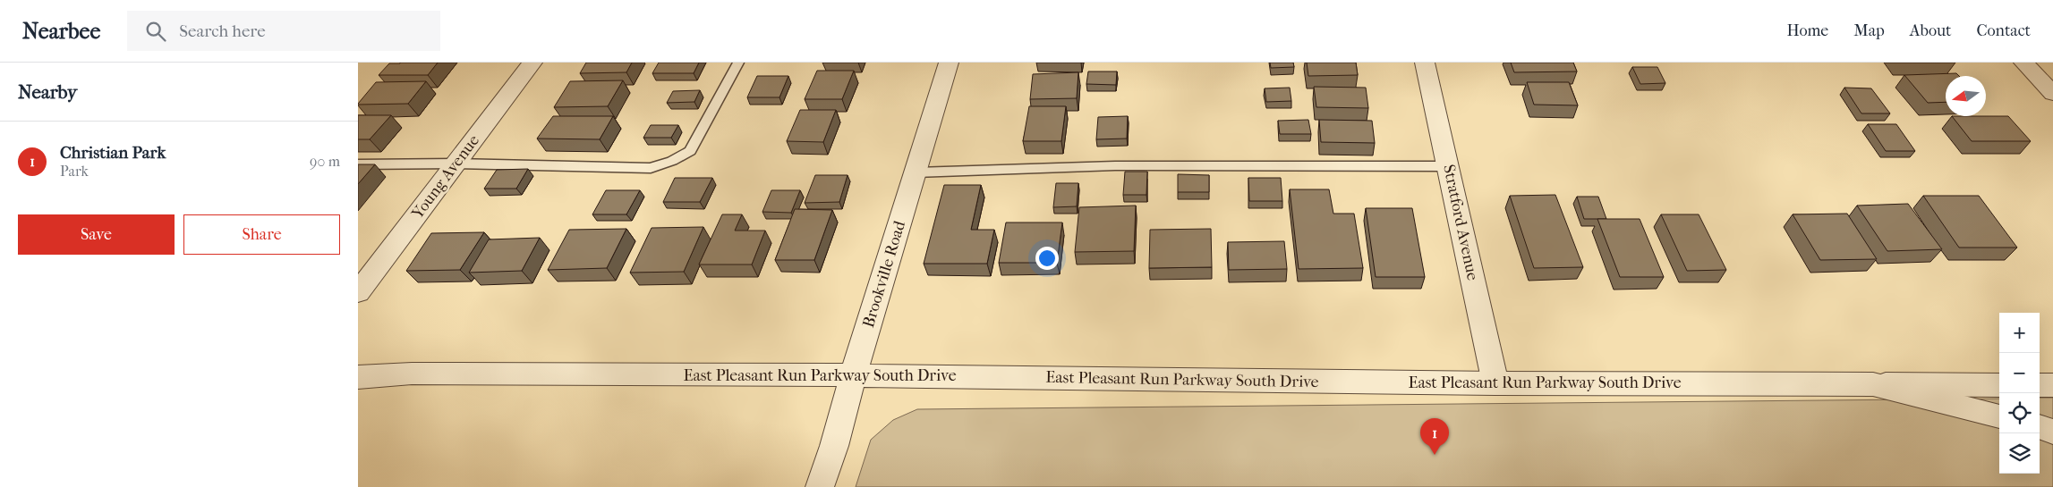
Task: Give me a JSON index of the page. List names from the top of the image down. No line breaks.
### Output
{"streets":{"street":["Young Avenue","Stratford Avenue","Brookville Road","East Pleasant Run Parkway South Drive"]},"crossings":[["Stratford Avenue","East Pleasant Run Parkway South Drive"],["Brookville Road","East Pleasant Run Parkway South Drive"]],"north":"left","page":{"header":"Nearbee","search":"Search here","nav":["Home","Map","About","Contact"],"heading":"Nearby","list":[{"mark":"1","name":"Christian Park","note":"Park","value":"90 m"}],"buttons":["Save","Share"],"map_buttons":["+","−"],"pins":"1"}}
